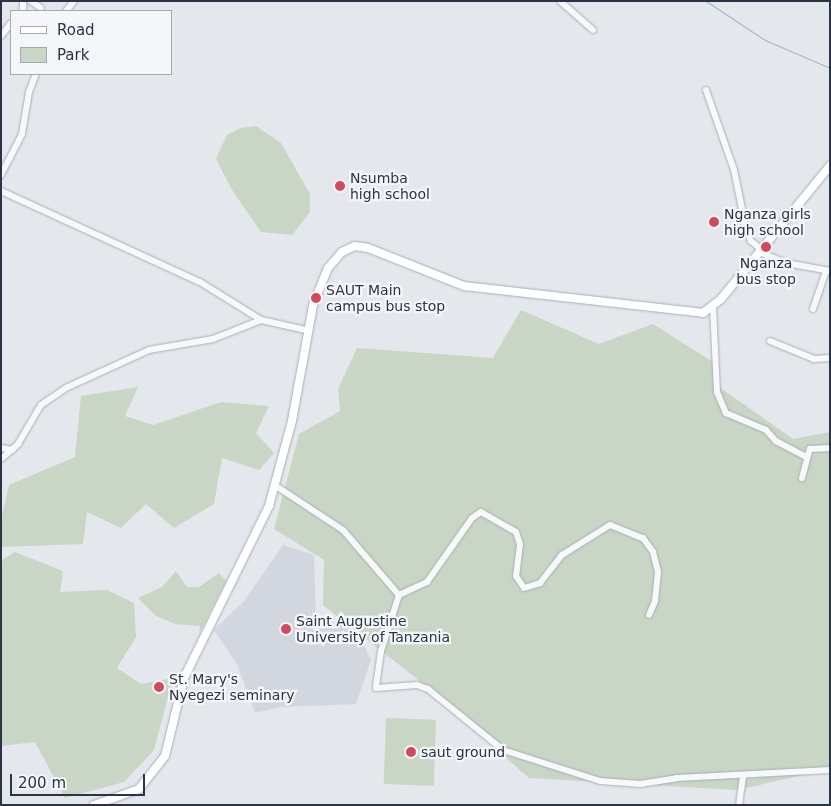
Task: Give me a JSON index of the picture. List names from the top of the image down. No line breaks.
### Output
{"places":["Nsumba high school","Nganza girls high school","Nganza bus stop","SAUT Main campus bus stop","Saint Augustine University of Tanzania","St. Mary's Nyegezi seminary","saut ground"],"legend":["Road","Park"],"scale_bar":"200 m"}
